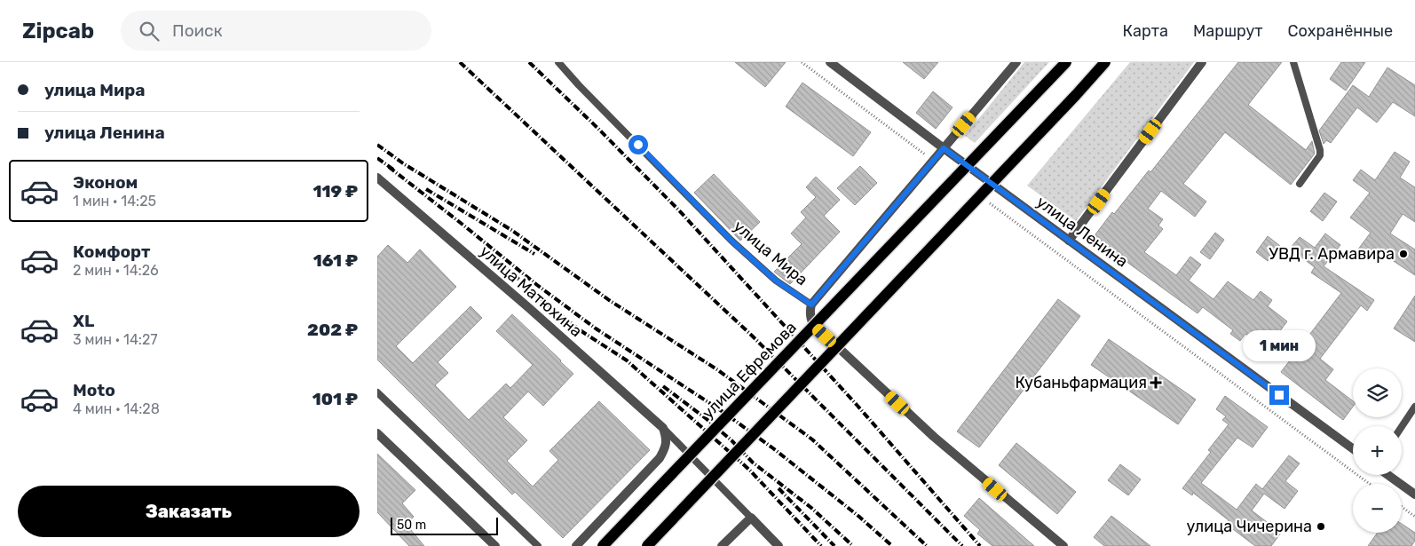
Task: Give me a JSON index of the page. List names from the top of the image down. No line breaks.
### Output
{"streets":{"main road":["улица Ефремова"],"street":["улица Ленина","улица Мира","улица Матюхина"]},"places":{"other":["УВД г. Армавира","улица Чичерина"],"health":["Кубаньфармация"]},"scale_bar":"50 m","page":{"header":"Zipcab","search":"Поиск","nav":["Карта","Маршрут","Сохранённые"],"banner":["улица Мира","улица Ленина"],"list":[{"name":"Эконом","note":"1 мин · 14:25","value":"119 ₽"},{"name":"Комфорт","note":"2 мин · 14:26","value":"161 ₽"},{"name":"XL","note":"3 мин · 14:27","value":"202 ₽"},{"name":"Moto","note":"4 мин · 14:28","value":"101 ₽"}],"bubble":"1 мин","map_buttons":["+","−"],"buttons":"Заказать","scale":"50 m"}}
